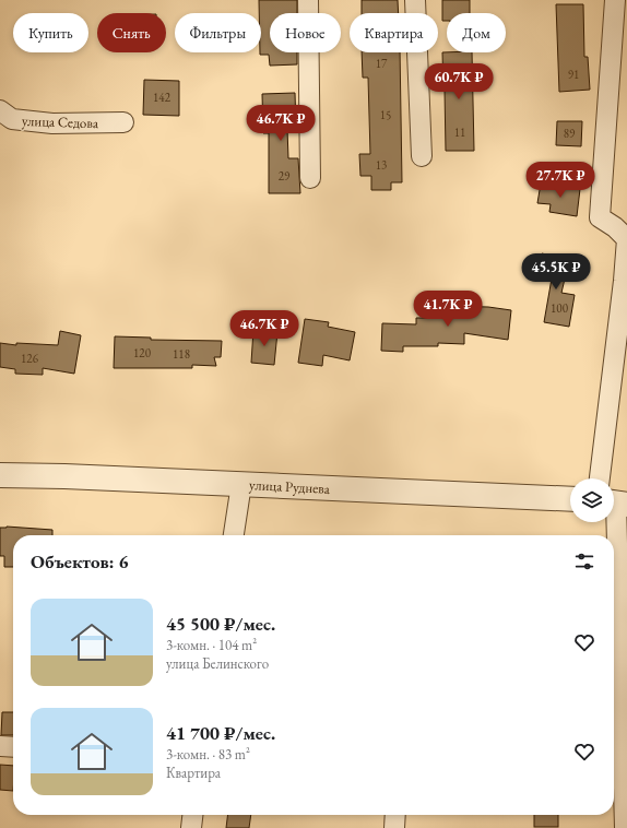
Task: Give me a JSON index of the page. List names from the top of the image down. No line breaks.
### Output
{"streets":{"street":["улица Седова","улица Руднева"]},"house_numbers":["17","91","142","15","11","89","13","29","100","120","118","126"],"page":{"chip":["Купить","Снять","Фильтры","Новое","Квартира","Дом"],"price":["60.7K ₽","46.7K ₽","27.7K ₽","45.5K ₽","41.7K ₽","46.7K ₽"],"heading":"Объектов: 6","list":[{"name":"45 500 ₽/мес.","note":"3-комн. · 104 m² · улица Белинского"},{"name":"41 700 ₽/мес.","note":"3-комн. · 83 m² · Квартира"}]}}
